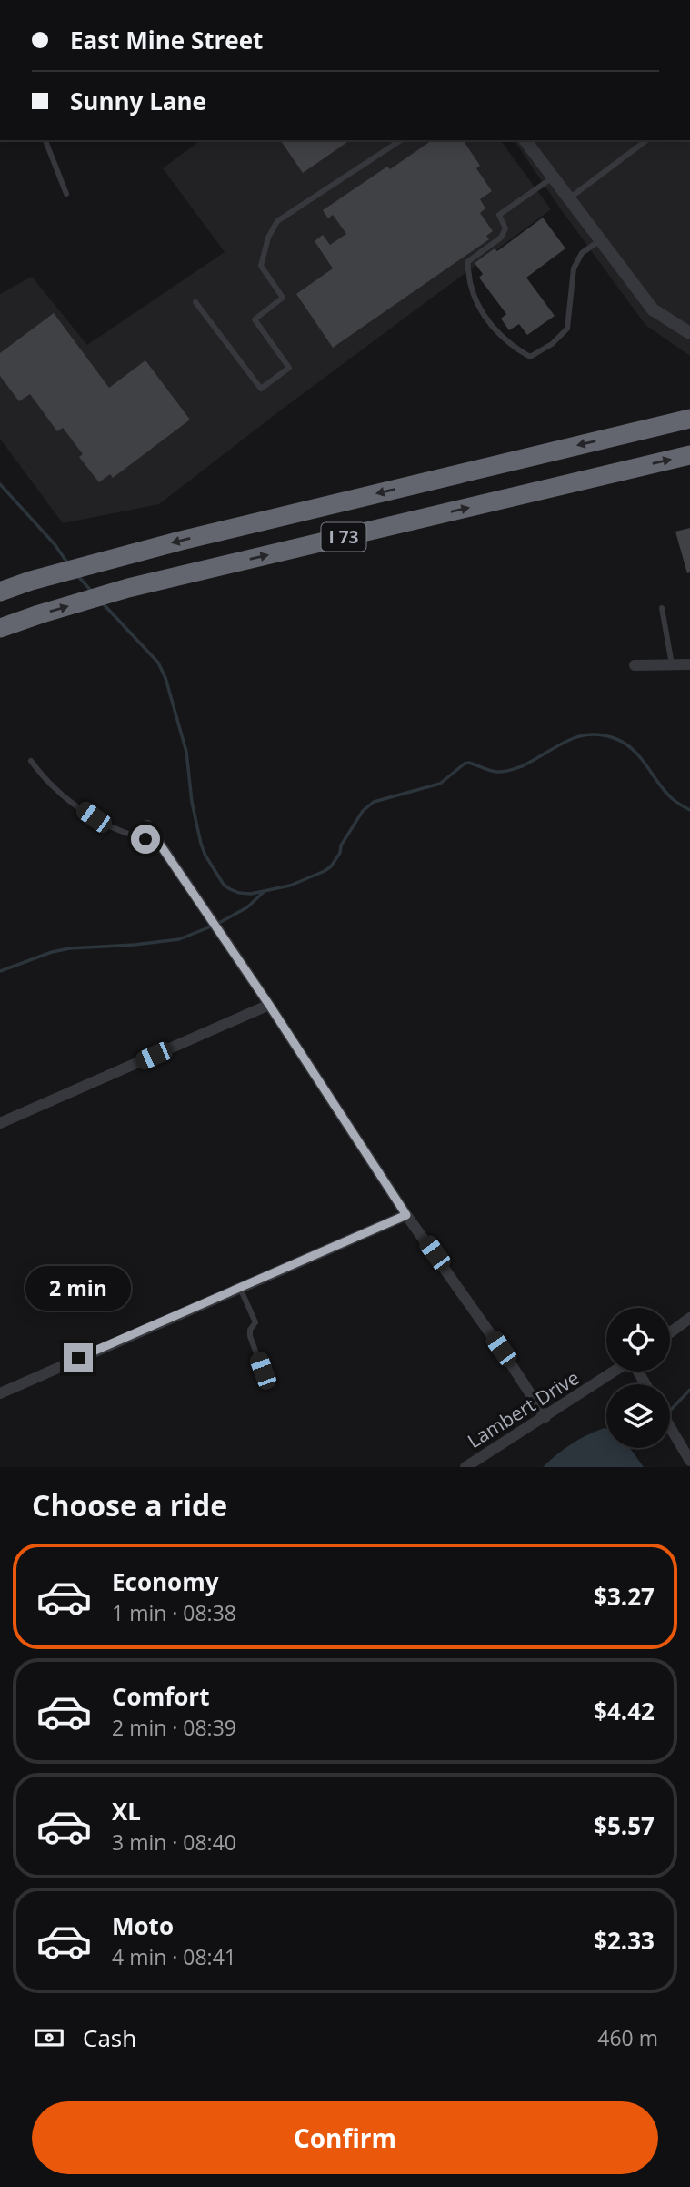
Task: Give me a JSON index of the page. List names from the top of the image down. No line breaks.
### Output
{"streets":{"highway":["I 73"],"street":["Lambert Drive"]},"page":{"banner":["East Mine Street","Sunny Lane"],"bubble":"2 min","heading":"Choose a ride","list":[{"name":"Economy","note":"1 min · 08:38","value":"$3.27"},{"name":"Comfort","note":"2 min · 08:39","value":"$4.42"},{"name":"XL","note":"3 min · 08:40","value":"$5.57"},{"name":"Moto","note":"4 min · 08:41","value":"$2.33"}],"pay":["Cash","460 m"],"buttons":"Confirm"}}
